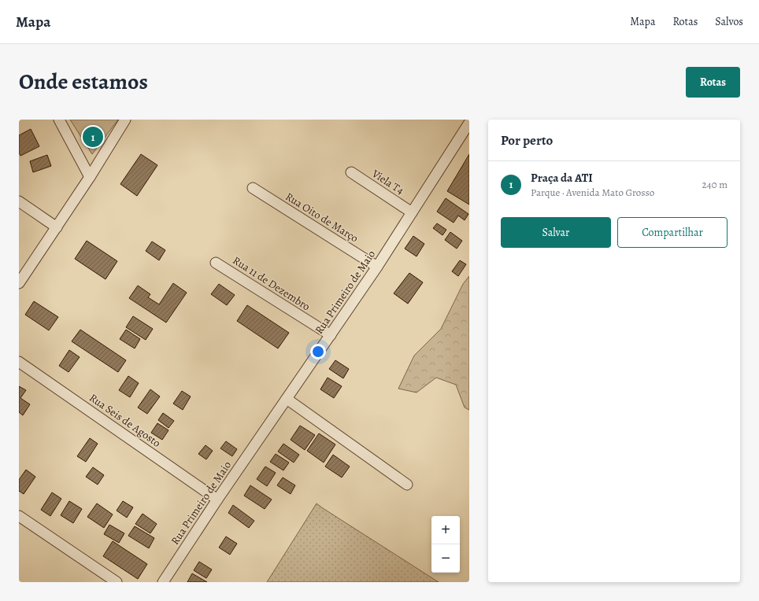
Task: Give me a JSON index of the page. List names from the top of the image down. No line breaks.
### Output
{"streets":{"street":["Viela T4","Rua Oito de Março","Rua 11 de Dezembro","Rua Primeiro de Maio","Rua Seis de Agosto"]},"crossings":[["Viela T4","Rua Primeiro de Maio"],["Rua Oito de Março","Rua Primeiro de Maio"],["Rua 11 de Dezembro","Rua Primeiro de Maio"],["Rua Primeiro de Maio","Rua Seis de Agosto"]],"page":{"header":"Mapa","nav":["Mapa","Rotas","Salvos"],"title":"Onde estamos","buttons":["Rotas",["Salvar","Compartilhar"]],"heading":"Por perto","pins":"1","list":[{"mark":"1","name":"Praça da ATI","note":"Parque · Avenida Mato Grosso","value":"240 m"}],"map_buttons":["+","−"]}}
